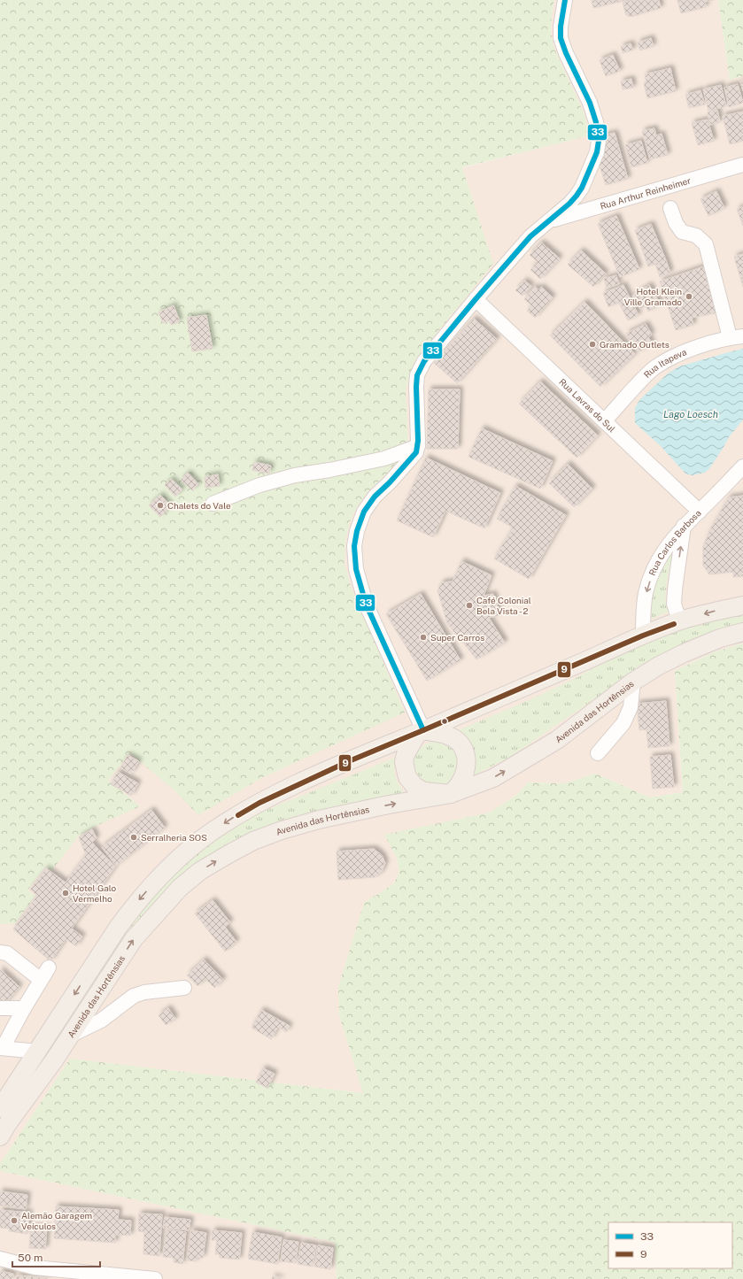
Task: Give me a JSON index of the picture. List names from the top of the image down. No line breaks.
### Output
{"streets":{"main road":["Avenida das Hortênsias"],"street":["Rua Arthur Reinheimer","Rua Itapeva","Rua Lavras do Sul","Rua Carlos Barbosa"]},"crossings":[["Rua Itapeva","Rua Lavras do Sul"],["Rua Lavras do Sul","Rua Carlos Barbosa"],["Rua Carlos Barbosa","Avenida das Hortênsias"]],"water":["Lago Loesch"],"places":["Hotel Klein Ville Gramado","Gramado Outlets","Chalets do Vale","Café Colonial Bela Vista - 2","Super Carros","Serralheria SOS","Hotel Galo Vermelho","Alemão Garagem Veículos"],"lines":["transit line 33","transit line 9"],"legend":["33","9"],"scale_bar":"50 m"}
